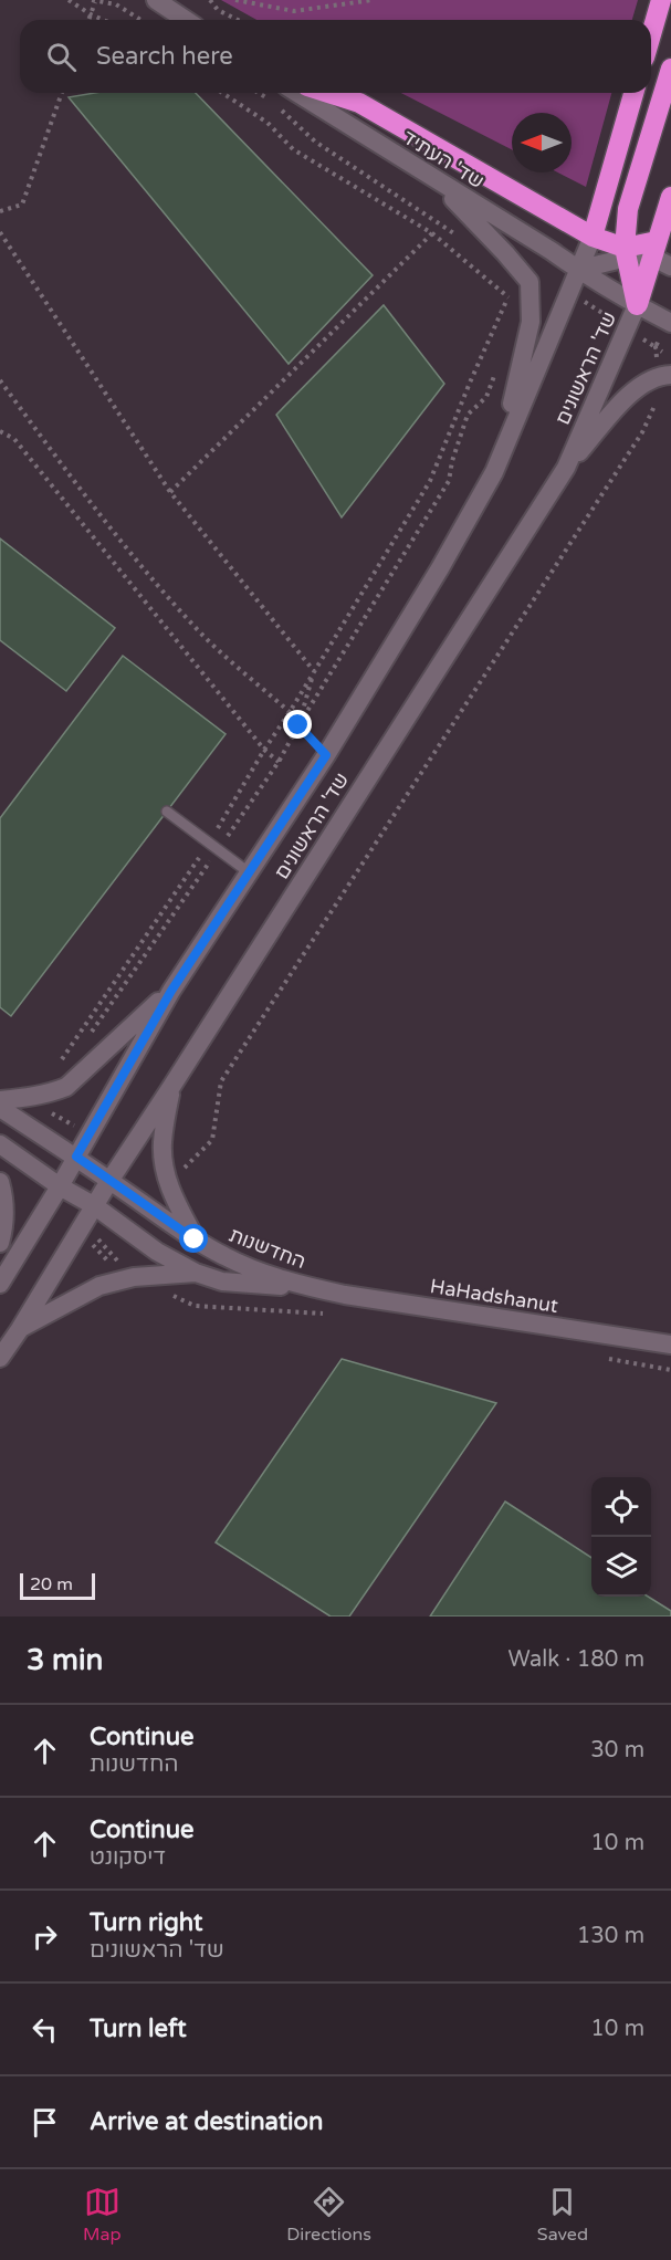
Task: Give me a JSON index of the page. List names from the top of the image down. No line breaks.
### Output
{"streets":{"street":["שד' העתיד","שד' הראשונים","החדשנות","HaHadshanut"]},"crossings":[["שד' העתיד","שד' הראשונים"],["שד' הראשונים","החדשנות"],["החדשנות","HaHadshanut"]],"scale_bar":"20 m","north":"left","page":{"search":"Search here","scale":"20 m","heading":["3 min","Walk · 180 m"],"list":[["Continue","החדשנות","30 m"],["Continue","דיסקונט","10 m"],["Turn right","שד' הראשונים","130 m"],["Turn left","10 m"],"Arrive at destination"],"nav":["Map","Directions","Saved"]}}
